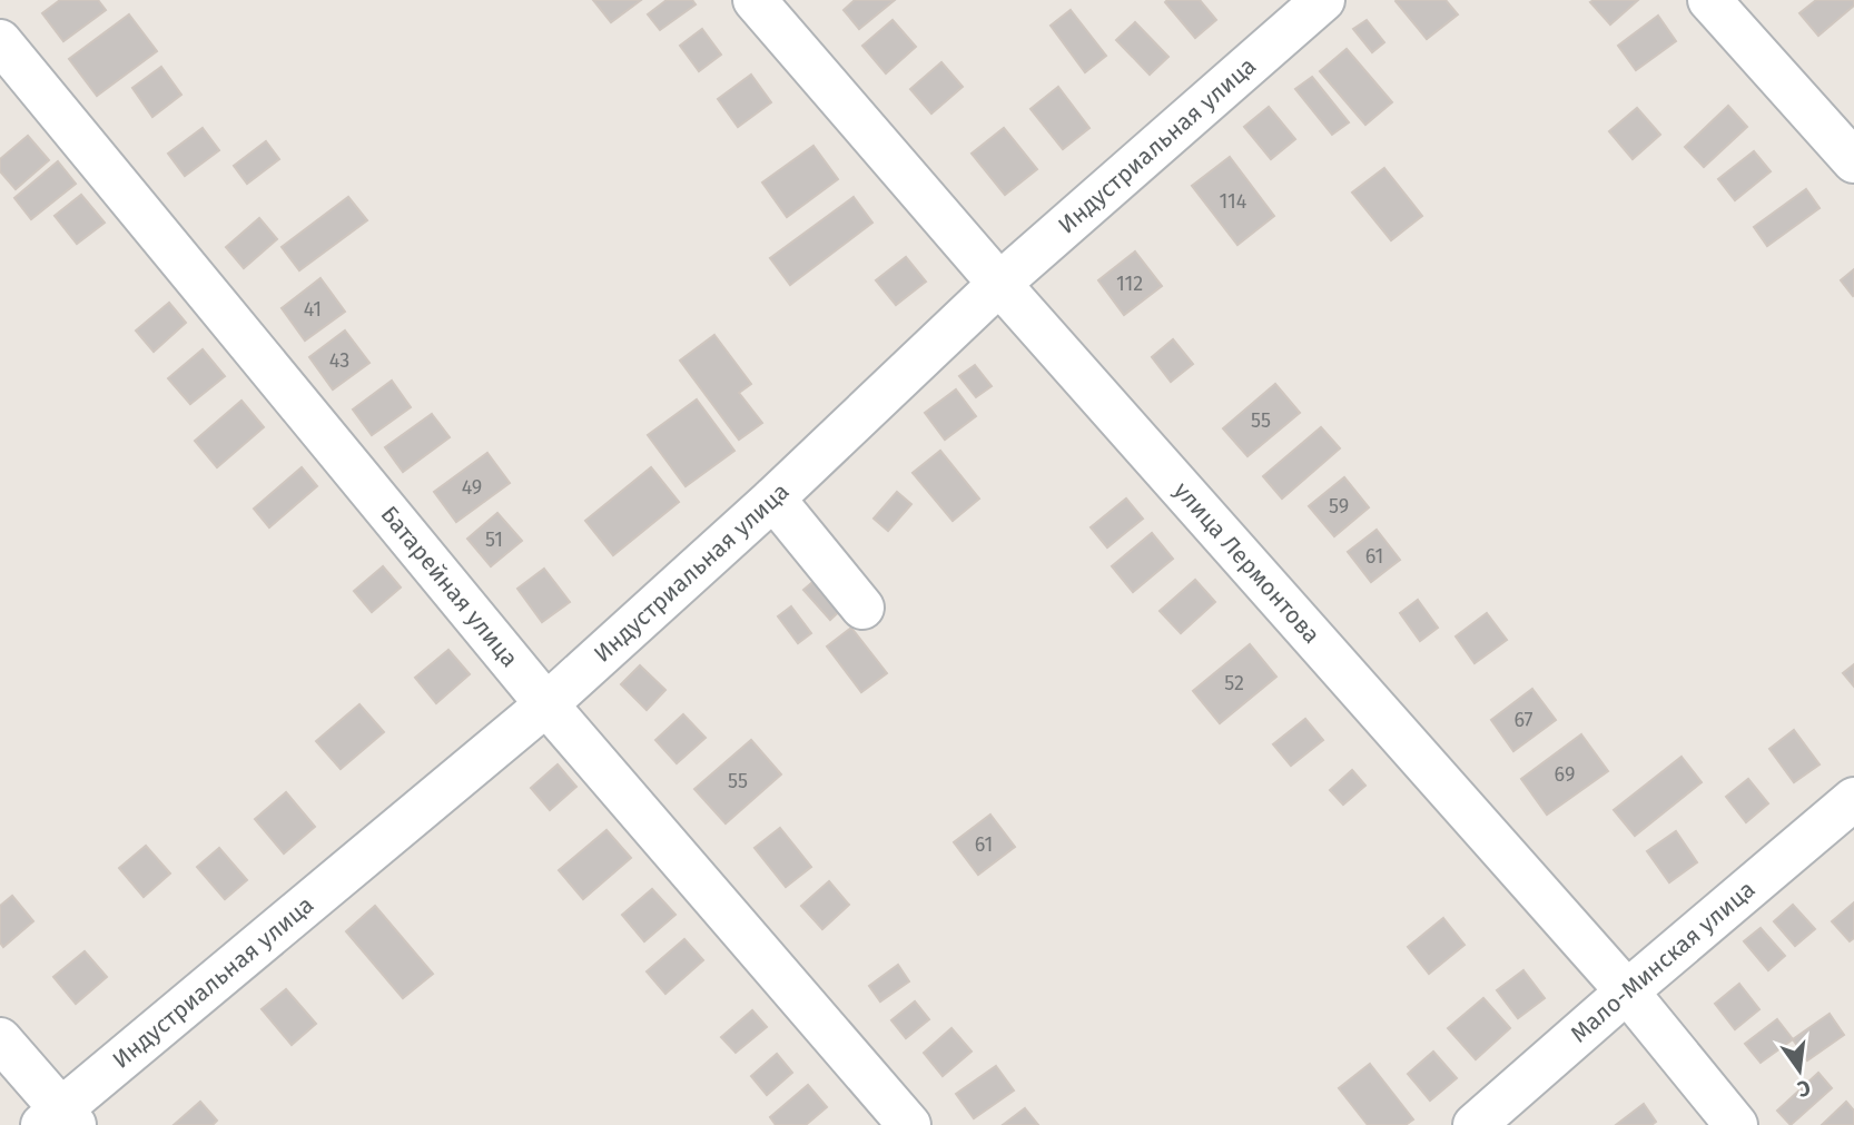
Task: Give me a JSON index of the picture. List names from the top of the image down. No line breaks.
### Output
{"streets":{"street":["Индустриальная улица","улица Лермонтова","Батарейная улица","Мало-Минская улица"]},"crossings":[["Индустриальная улица","улица Лермонтова"],["Индустриальная улица","Батарейная улица"],["улица Лермонтова","Мало-Минская улица"]],"house_numbers":["114","112","41","43","55","49","59","51","61","52","67","69","55","61"],"north":"bottom"}
